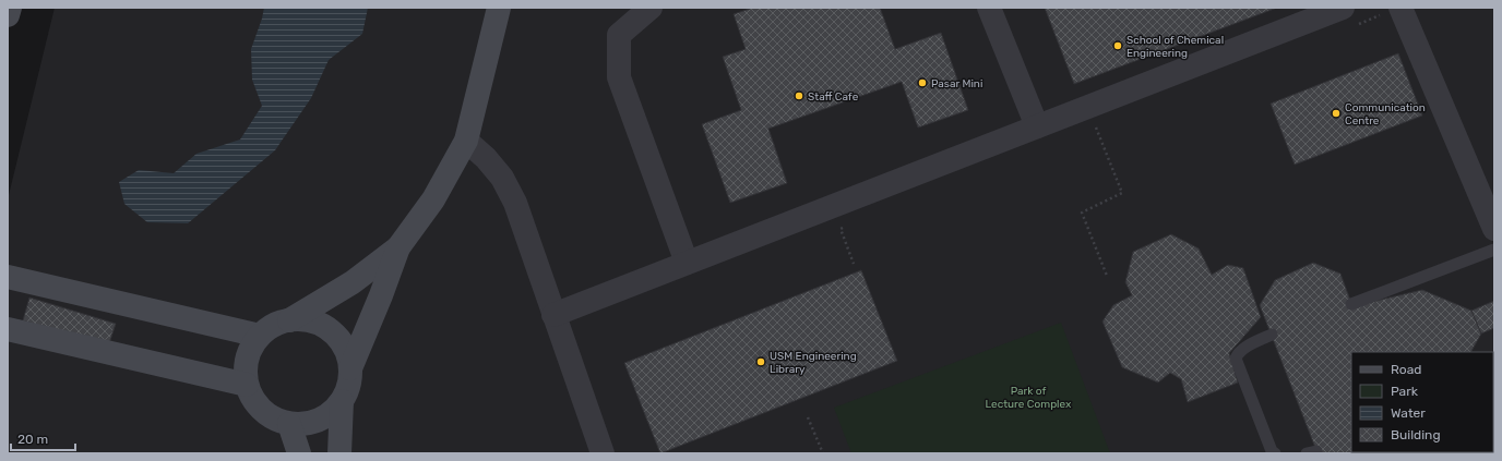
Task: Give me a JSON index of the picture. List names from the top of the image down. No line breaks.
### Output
{"parks":["Park of Lecture Complex"],"places":["School of Chemical Engineering","Pasar Mini","Staff Cafe","Communication Centre","USM Engineering Library"],"legend":["Road","Park","Water","Building"],"scale_bar":"20 m"}
